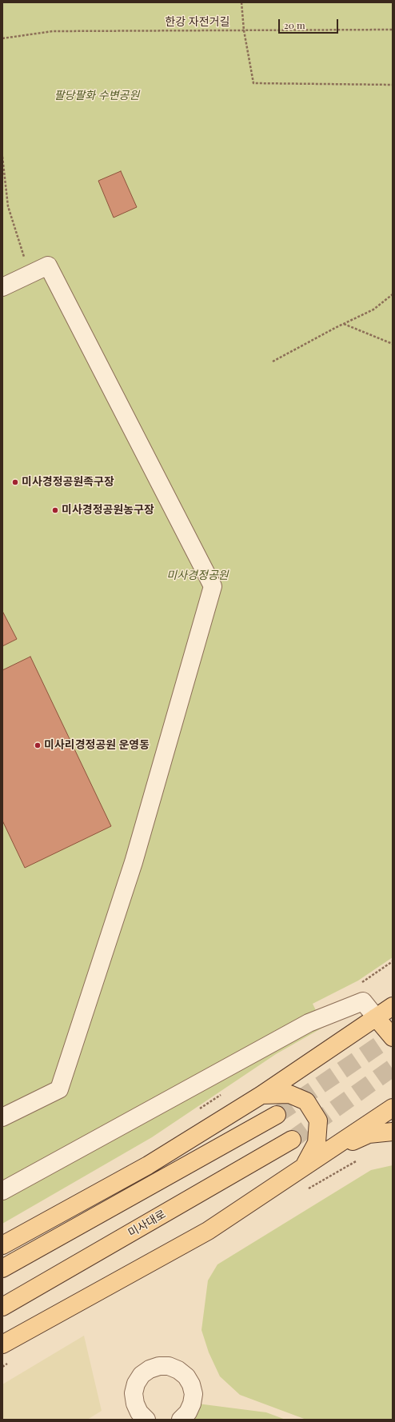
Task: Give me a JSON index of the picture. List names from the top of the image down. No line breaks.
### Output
{"streets":{"main road":["미사대로"],"path":["한강 자전거길"]},"parks":["팔당팔화 수변공원","미사경정공원"],"places":["미사경정공원족구장","미사경정공원농구장","미사리경정공원 운영동"],"scale_bar":"20 m"}
